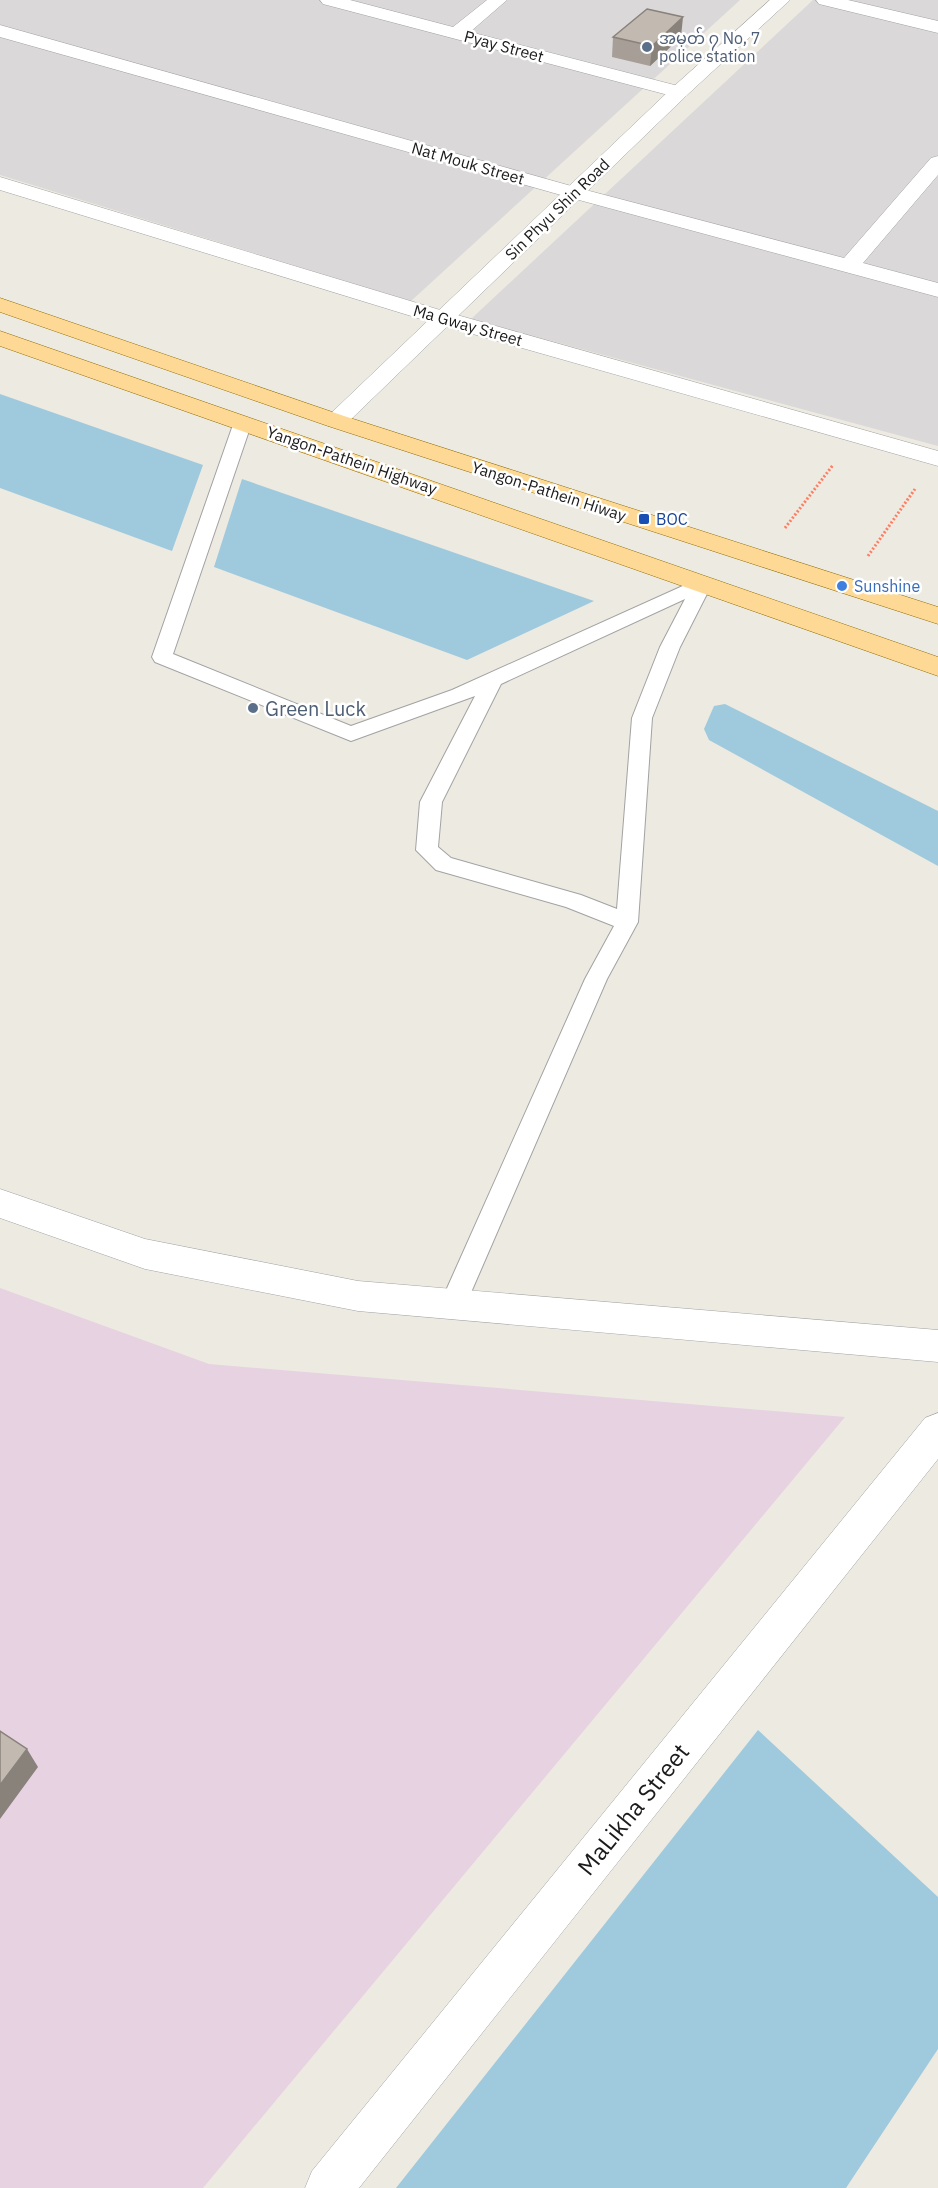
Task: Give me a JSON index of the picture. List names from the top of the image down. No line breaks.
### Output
{"streets":{"main road":["Yangon-Pathein Highway","Yangon-Pathein Hiway"],"street":["Pyay Street","Nat Mouk Street","Sin Phyu Shin Road","Ma Gway Street","MaLikha Street"]},"crossings":[["Pyay Street","Sin Phyu Shin Road"],["Nat Mouk Street","Sin Phyu Shin Road"],["Sin Phyu Shin Road","Ma Gway Street"],["Sin Phyu Shin Road","Yangon-Pathein Highway"],["Sin Phyu Shin Road","Yangon-Pathein Hiway"],["Yangon-Pathein Highway","Yangon-Pathein Hiway"]],"places":{"other":["အမှတ် ၇ No, 7 police station","Sunshine","Green Luck"],"transit":["BOC"]}}
